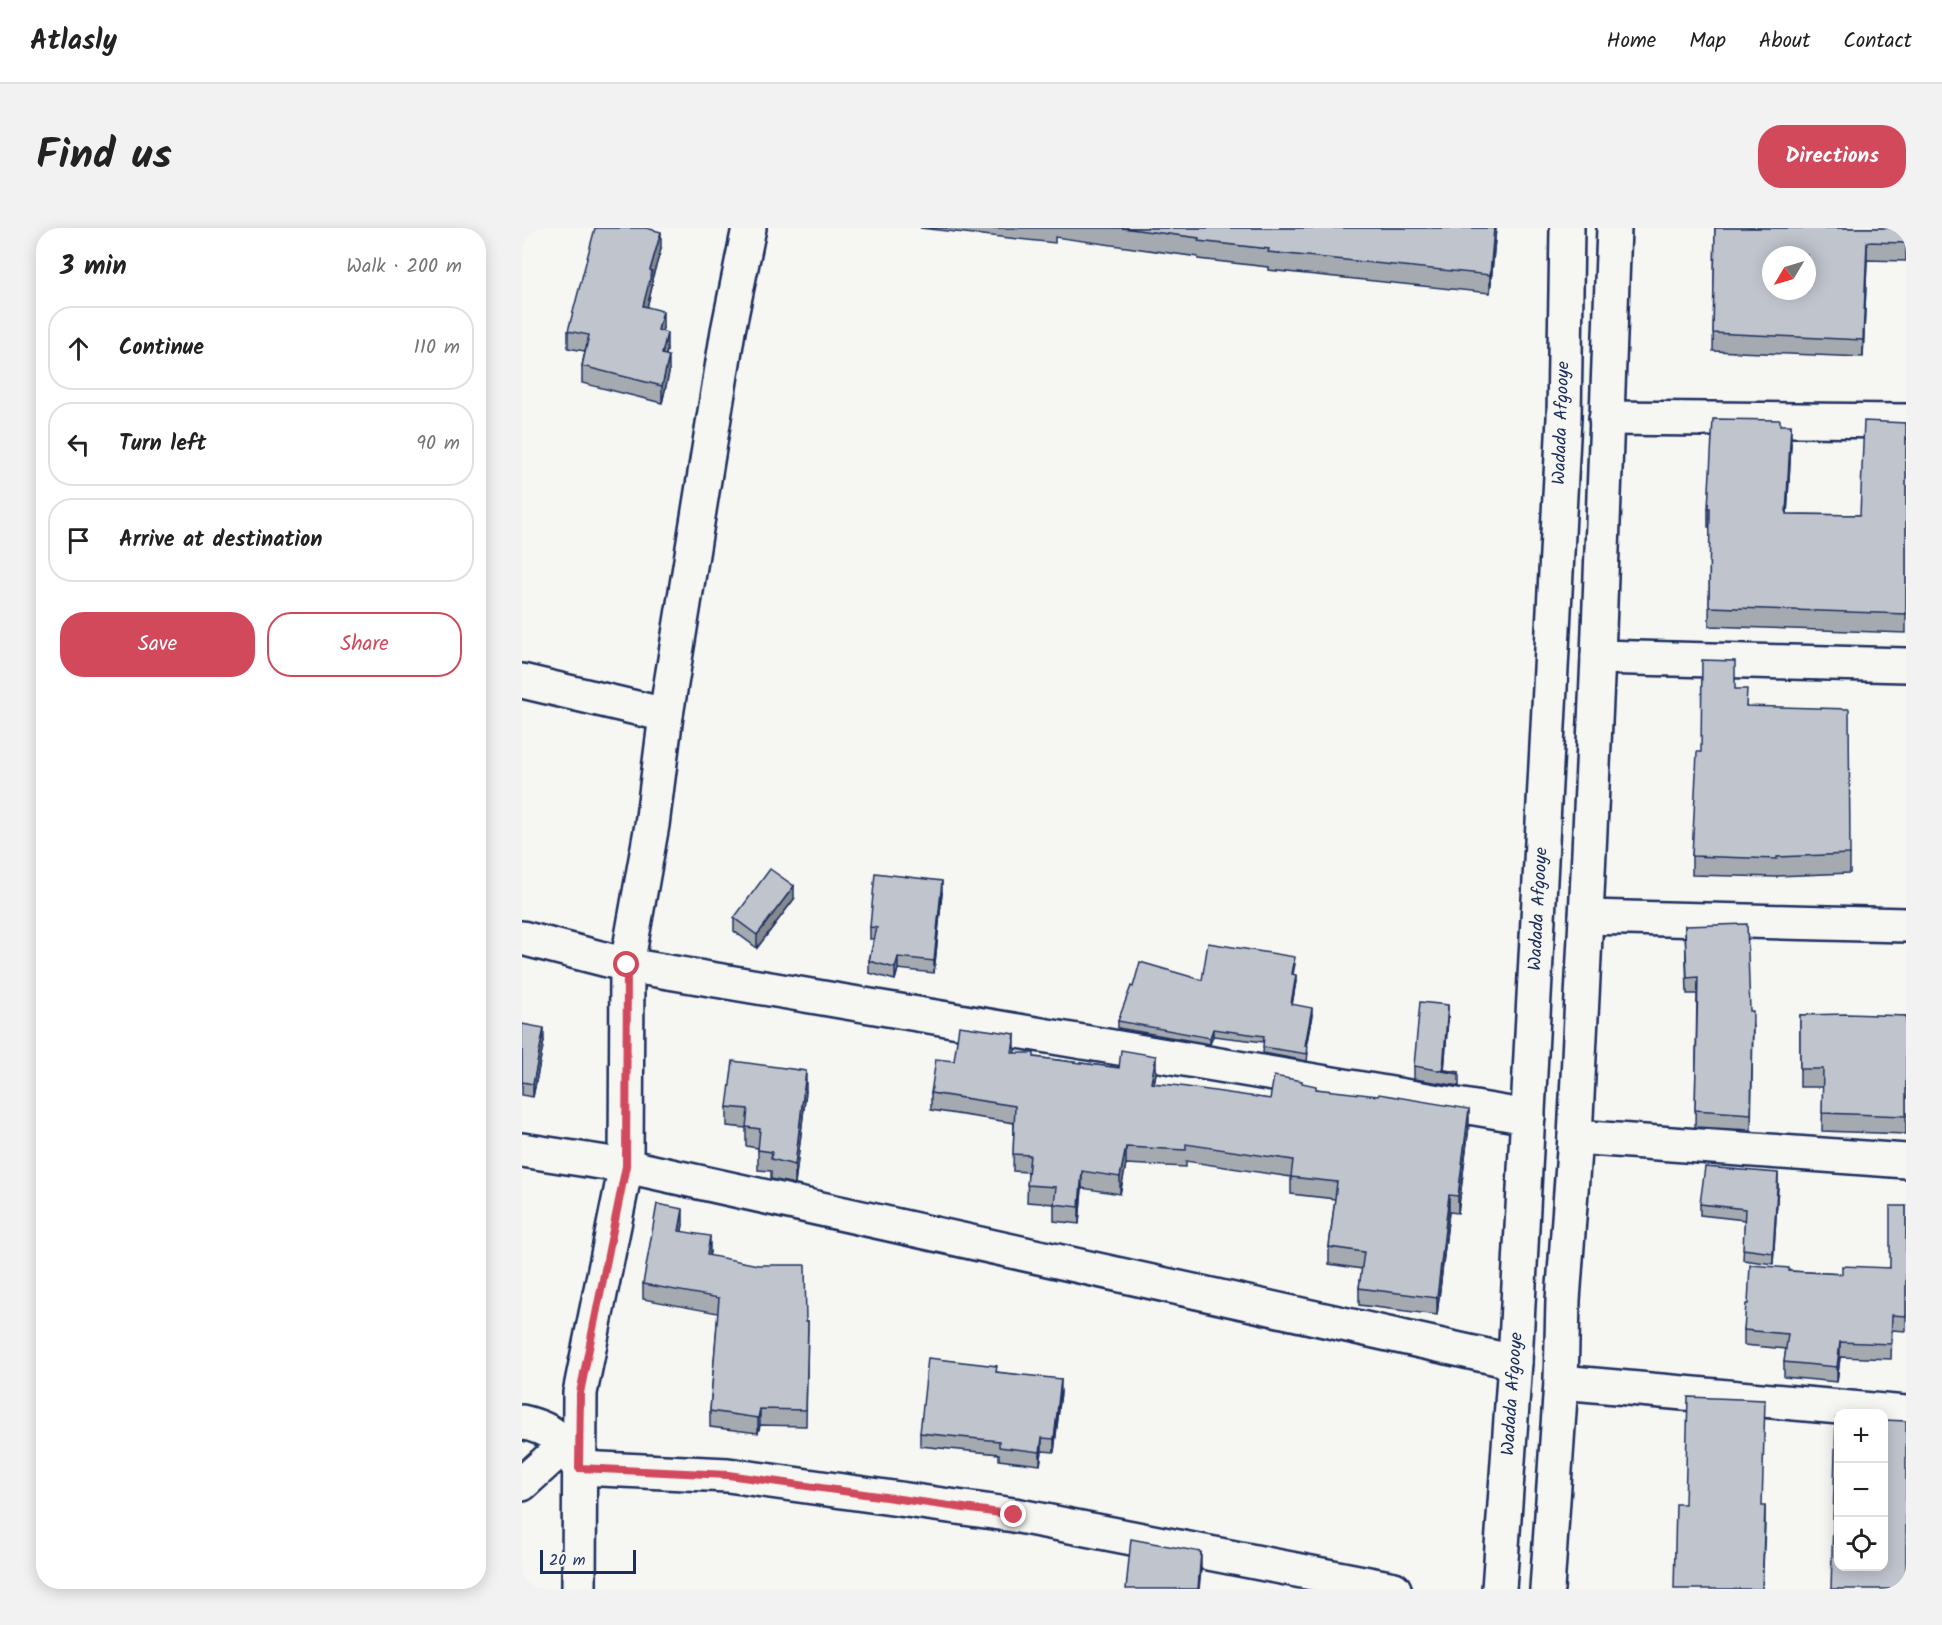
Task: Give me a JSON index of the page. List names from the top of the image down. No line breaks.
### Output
{"streets":{"main road":["Wadada Afgooye"]},"scale_bar":"20 m","north":"bottom left","page":{"header":"Atlasly","nav":["Home","Map","About","Contact"],"title":"Find us","buttons":["Directions",["Save","Share"]],"heading":["3 min","Walk · 200 m"],"list":[["Continue","110 m"],["Turn left","90 m"],"Arrive at destination"],"map_buttons":["+","−"],"scale":"20 m"}}
